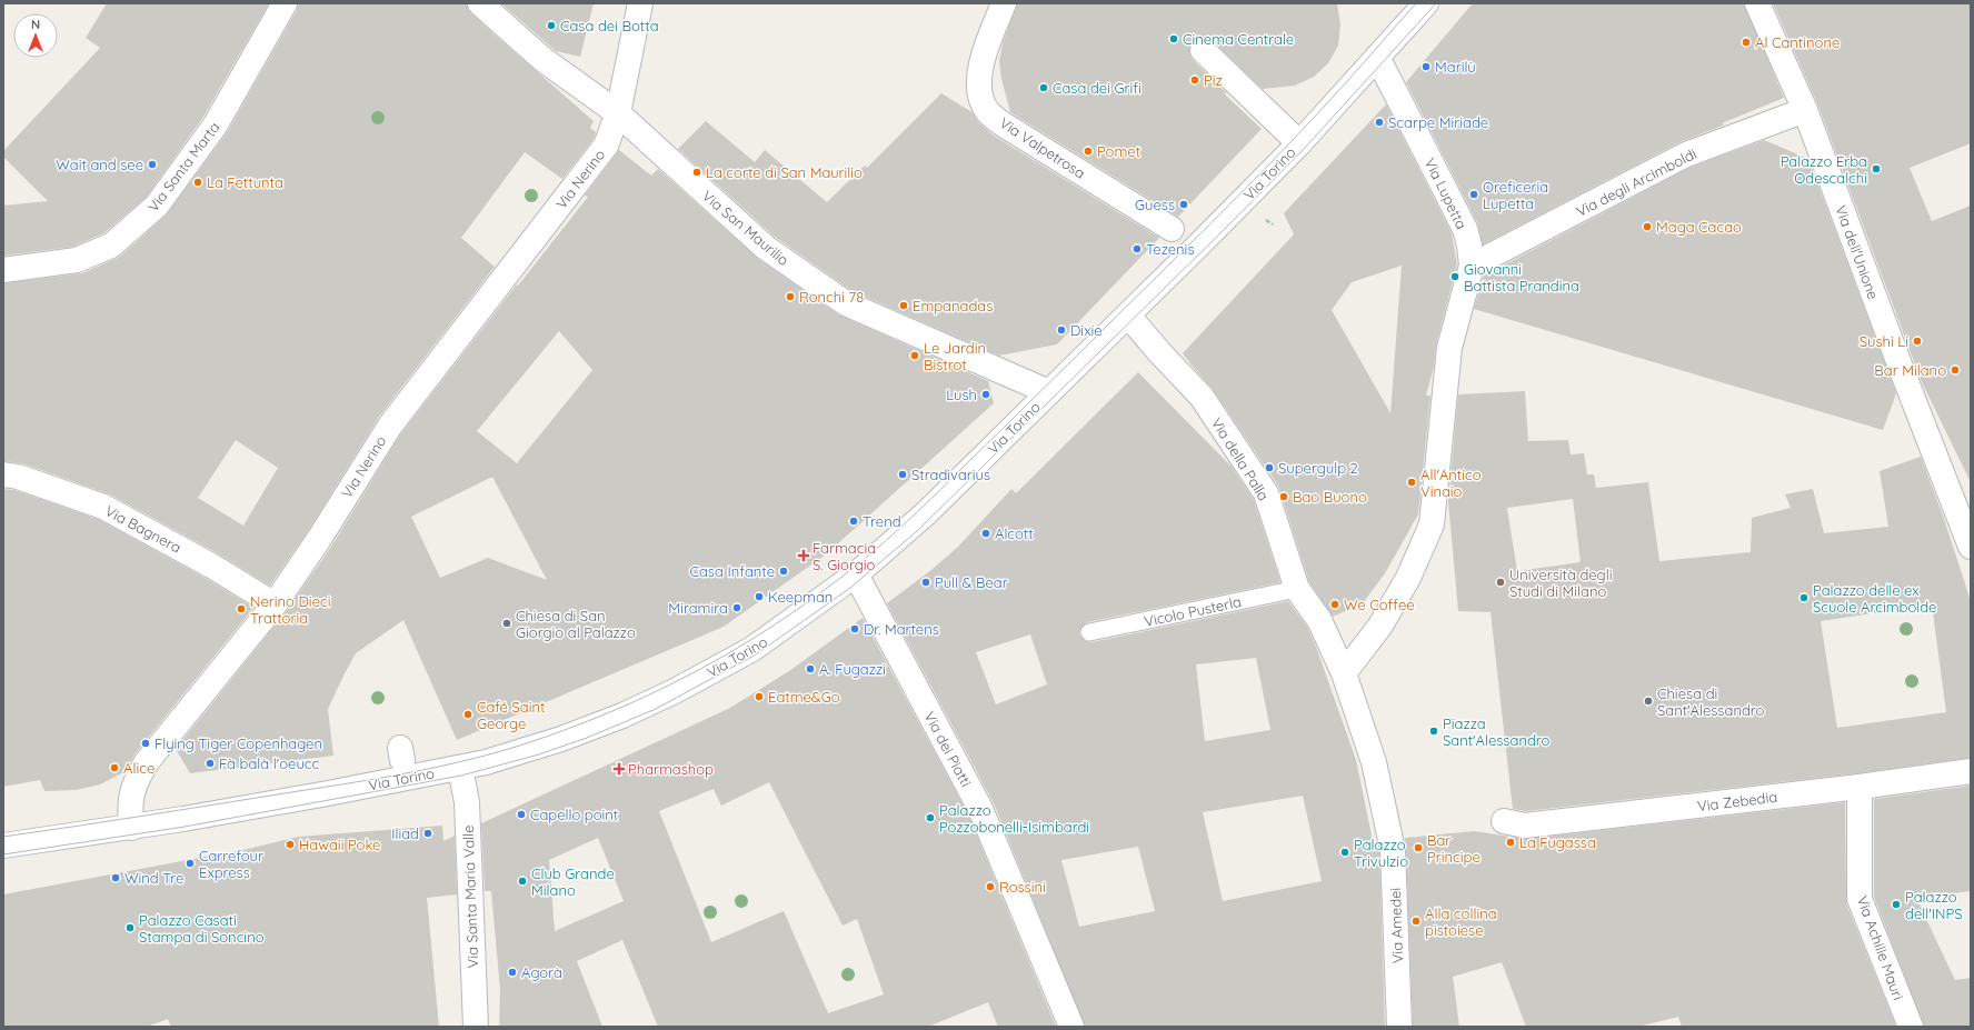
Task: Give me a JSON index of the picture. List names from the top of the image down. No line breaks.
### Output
{"streets":{"street":["Via Valpetrosa","Via Santa Marta","Via Torino","Via Nerino","Via degli Arcimboldi","Via Lupetta","Via San Maurilio","Via dell'Unione","Via della Palla","Via Bagnera","Via dei Piatti","Via Zebedia","Via Santa Maria Valle","Via Amedei","Via Achille Mauri"],"lane":["Vicolo Pusterla"]},"crossings":[["Via Torino","Via Nerino"],["Via Torino","Via Lupetta"],["Via Torino","Via San Maurilio"],["Via Torino","Via della Palla"],["Via Torino","Via dei Piatti"],["Via Torino","Via Santa Maria Valle"],["Via Nerino","Via San Maurilio"],["Via Nerino","Via Bagnera"],["Via degli Arcimboldi","Via Lupetta"],["Via degli Arcimboldi","Via dell'Unione"],["Via Lupetta","Via della Palla"],["Via Lupetta","Via Amedei"],["Via della Palla","Vicolo Pusterla"],["Via della Palla","Via Amedei"],["Via Zebedia","Via Achille Mauri"]],"places":{"other":["Casa dei Botta","Cinema Centrale","Al Cantinone","Marilù","Piz","Casa dei Grifi","Scarpe Miriade","Pomet","Wait and see","Palazzo Erba Odescalchi","La corte di San Maurilio","La Fettunta","Oreficeria Lupetta","Guess","Maga Cacao","Tezenis","Giovanni Battista Prandina","Ronchi 78","Empanadas","Dixie","Sushi Li","Le Jardin Bistrot","Bar Milano","Lush","Supergulp 2","Stradivarius","All'Antico Vinaio","Bao Buono","Trend","Alcott","Casa Infante","Pull & Bear","Università degli Studi di Milano","Keepman","Palazzo delle ex Scuole Arcimbolde","We Coffee","Miramira","Nerino Dieci Trattoria","Chiesa di San Giorgio al Palazzo","Dr. Martens","A. Fugazzi","Eatme&Go","Chiesa di Sant'Alessandro","Café Saint George","Piazza Sant'Alessandro","Flying Tiger Copenhagen","Fà balà l'oeucc","Alice","Capello point","Palazzo Pozzobonelli-Isimbardi","Iliad","La Fugassa","Hawaii Poke","Bar Principe","Palazzo Trivulzio","Carrefour Express","Wind Tre","Club Grande Milano","Rossini","Palazzo dell'INPS","Alla collina pistoiese","Palazzo Casati Stampa di Soncino","Agorà"],"health":["Farmacia S. Giorgio","Pharmashop"]},"north":"top"}
